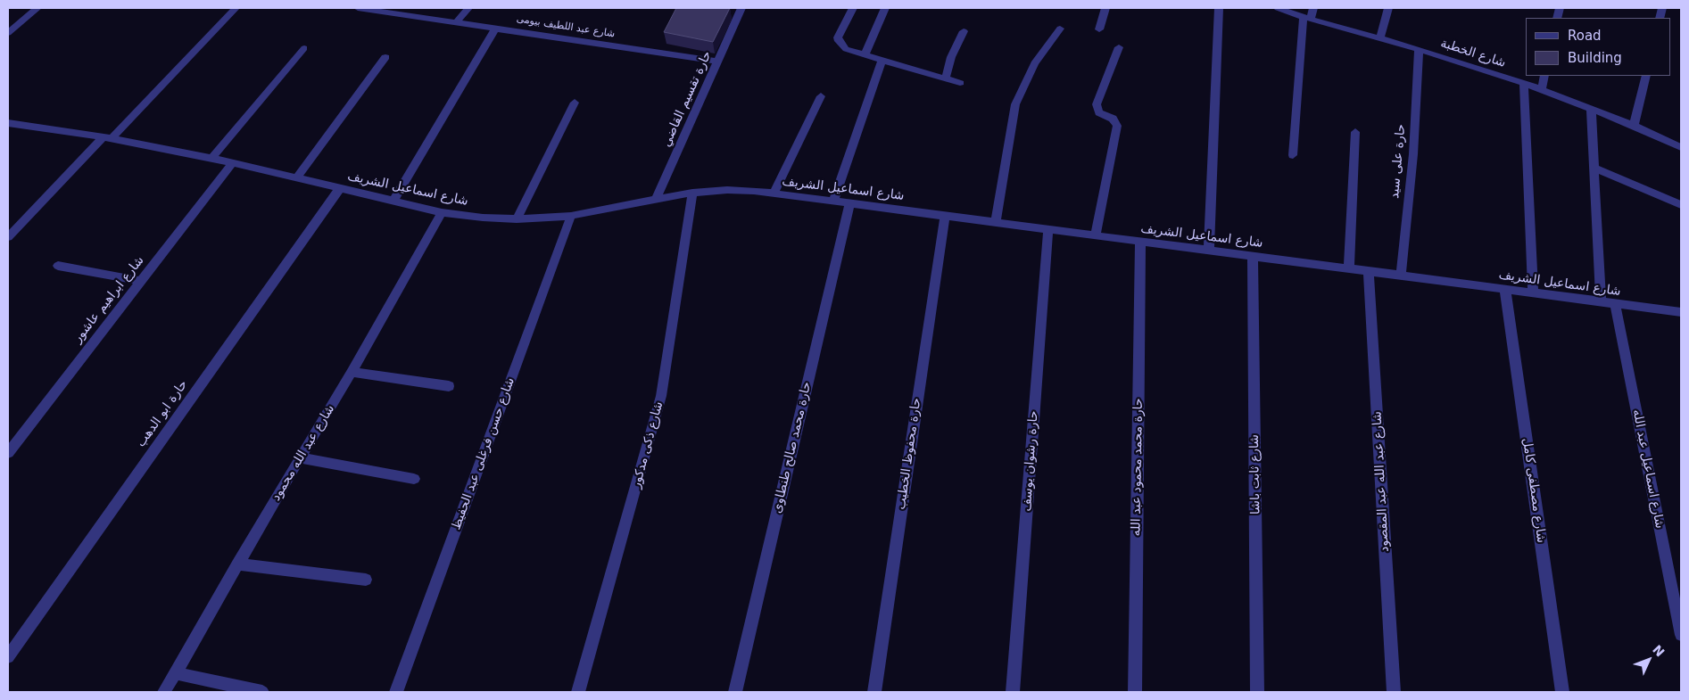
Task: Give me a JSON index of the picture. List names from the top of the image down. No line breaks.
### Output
{"streets":{"street":["شارع عبد اللطيف بيومى","شارع الخطبة","حارة تقسيم القاضي","حارة على سيد","شارع اسماعيل الشريف","شارع ابراهيم عاشور","حارة ابو الدهب","شارع ذكى مدكور","حارة محمد صالح طنطاوى","شارع عبد الله محمود","شارع حسن فرغلى عبد الحفيظ","حارة محفوظ الخطيب","حارة رشوان يوسف","حارة محمد محمود عبد الله","شارع اسماعيل عبد الله","شارع ثابت باشا","شارع عبد الله عبد المقصود","شارع مصطفى كامل"]},"crossings":[["شارع عبد اللطيف بيومى","حارة تقسيم القاضي"],["شارع الخطبة","حارة على سيد"],["حارة تقسيم القاضي","شارع اسماعيل الشريف"],["حارة على سيد","شارع اسماعيل الشريف"],["شارع اسماعيل الشريف","شارع ابراهيم عاشور"],["شارع اسماعيل الشريف","حارة ابو الدهب"],["شارع اسماعيل الشريف","شارع ذكى مدكور"],["شارع اسماعيل الشريف","حارة محمد صالح طنطاوى"],["شارع اسماعيل الشريف","شارع عبد الله محمود"],["شارع اسماعيل الشريف","شارع حسن فرغلى عبد الحفيظ"],["شارع اسماعيل الشريف","حارة محفوظ الخطيب"],["شارع اسماعيل الشريف","حارة رشوان يوسف"],["شارع اسماعيل الشريف","حارة محمد محمود عبد الله"],["شارع اسماعيل الشريف","شارع اسماعيل عبد الله"],["شارع اسماعيل الشريف","شارع ثابت باشا"],["شارع اسماعيل الشريف","شارع عبد الله عبد المقصود"],["شارع اسماعيل الشريف","شارع مصطفى كامل"]],"legend":["Road","Building"],"north":"top right"}
